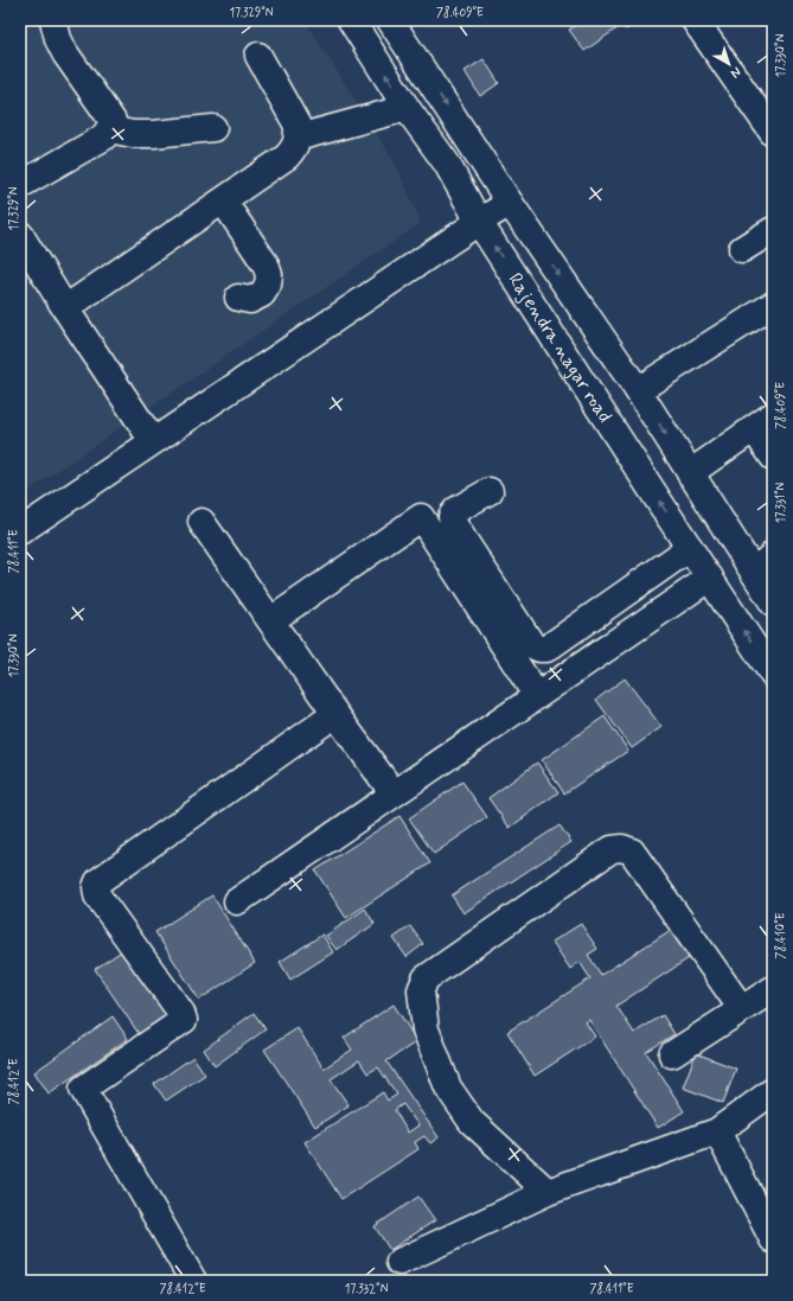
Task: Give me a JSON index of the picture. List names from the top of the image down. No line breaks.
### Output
{"streets":{"main road":["Rajendra nagar road"]},"north":"bottom right","coordinates":["17.329°N","78.409°E","17.330°N","17.331°N","78.411°E","78.410°E","78.412°E","17.332°N"]}
